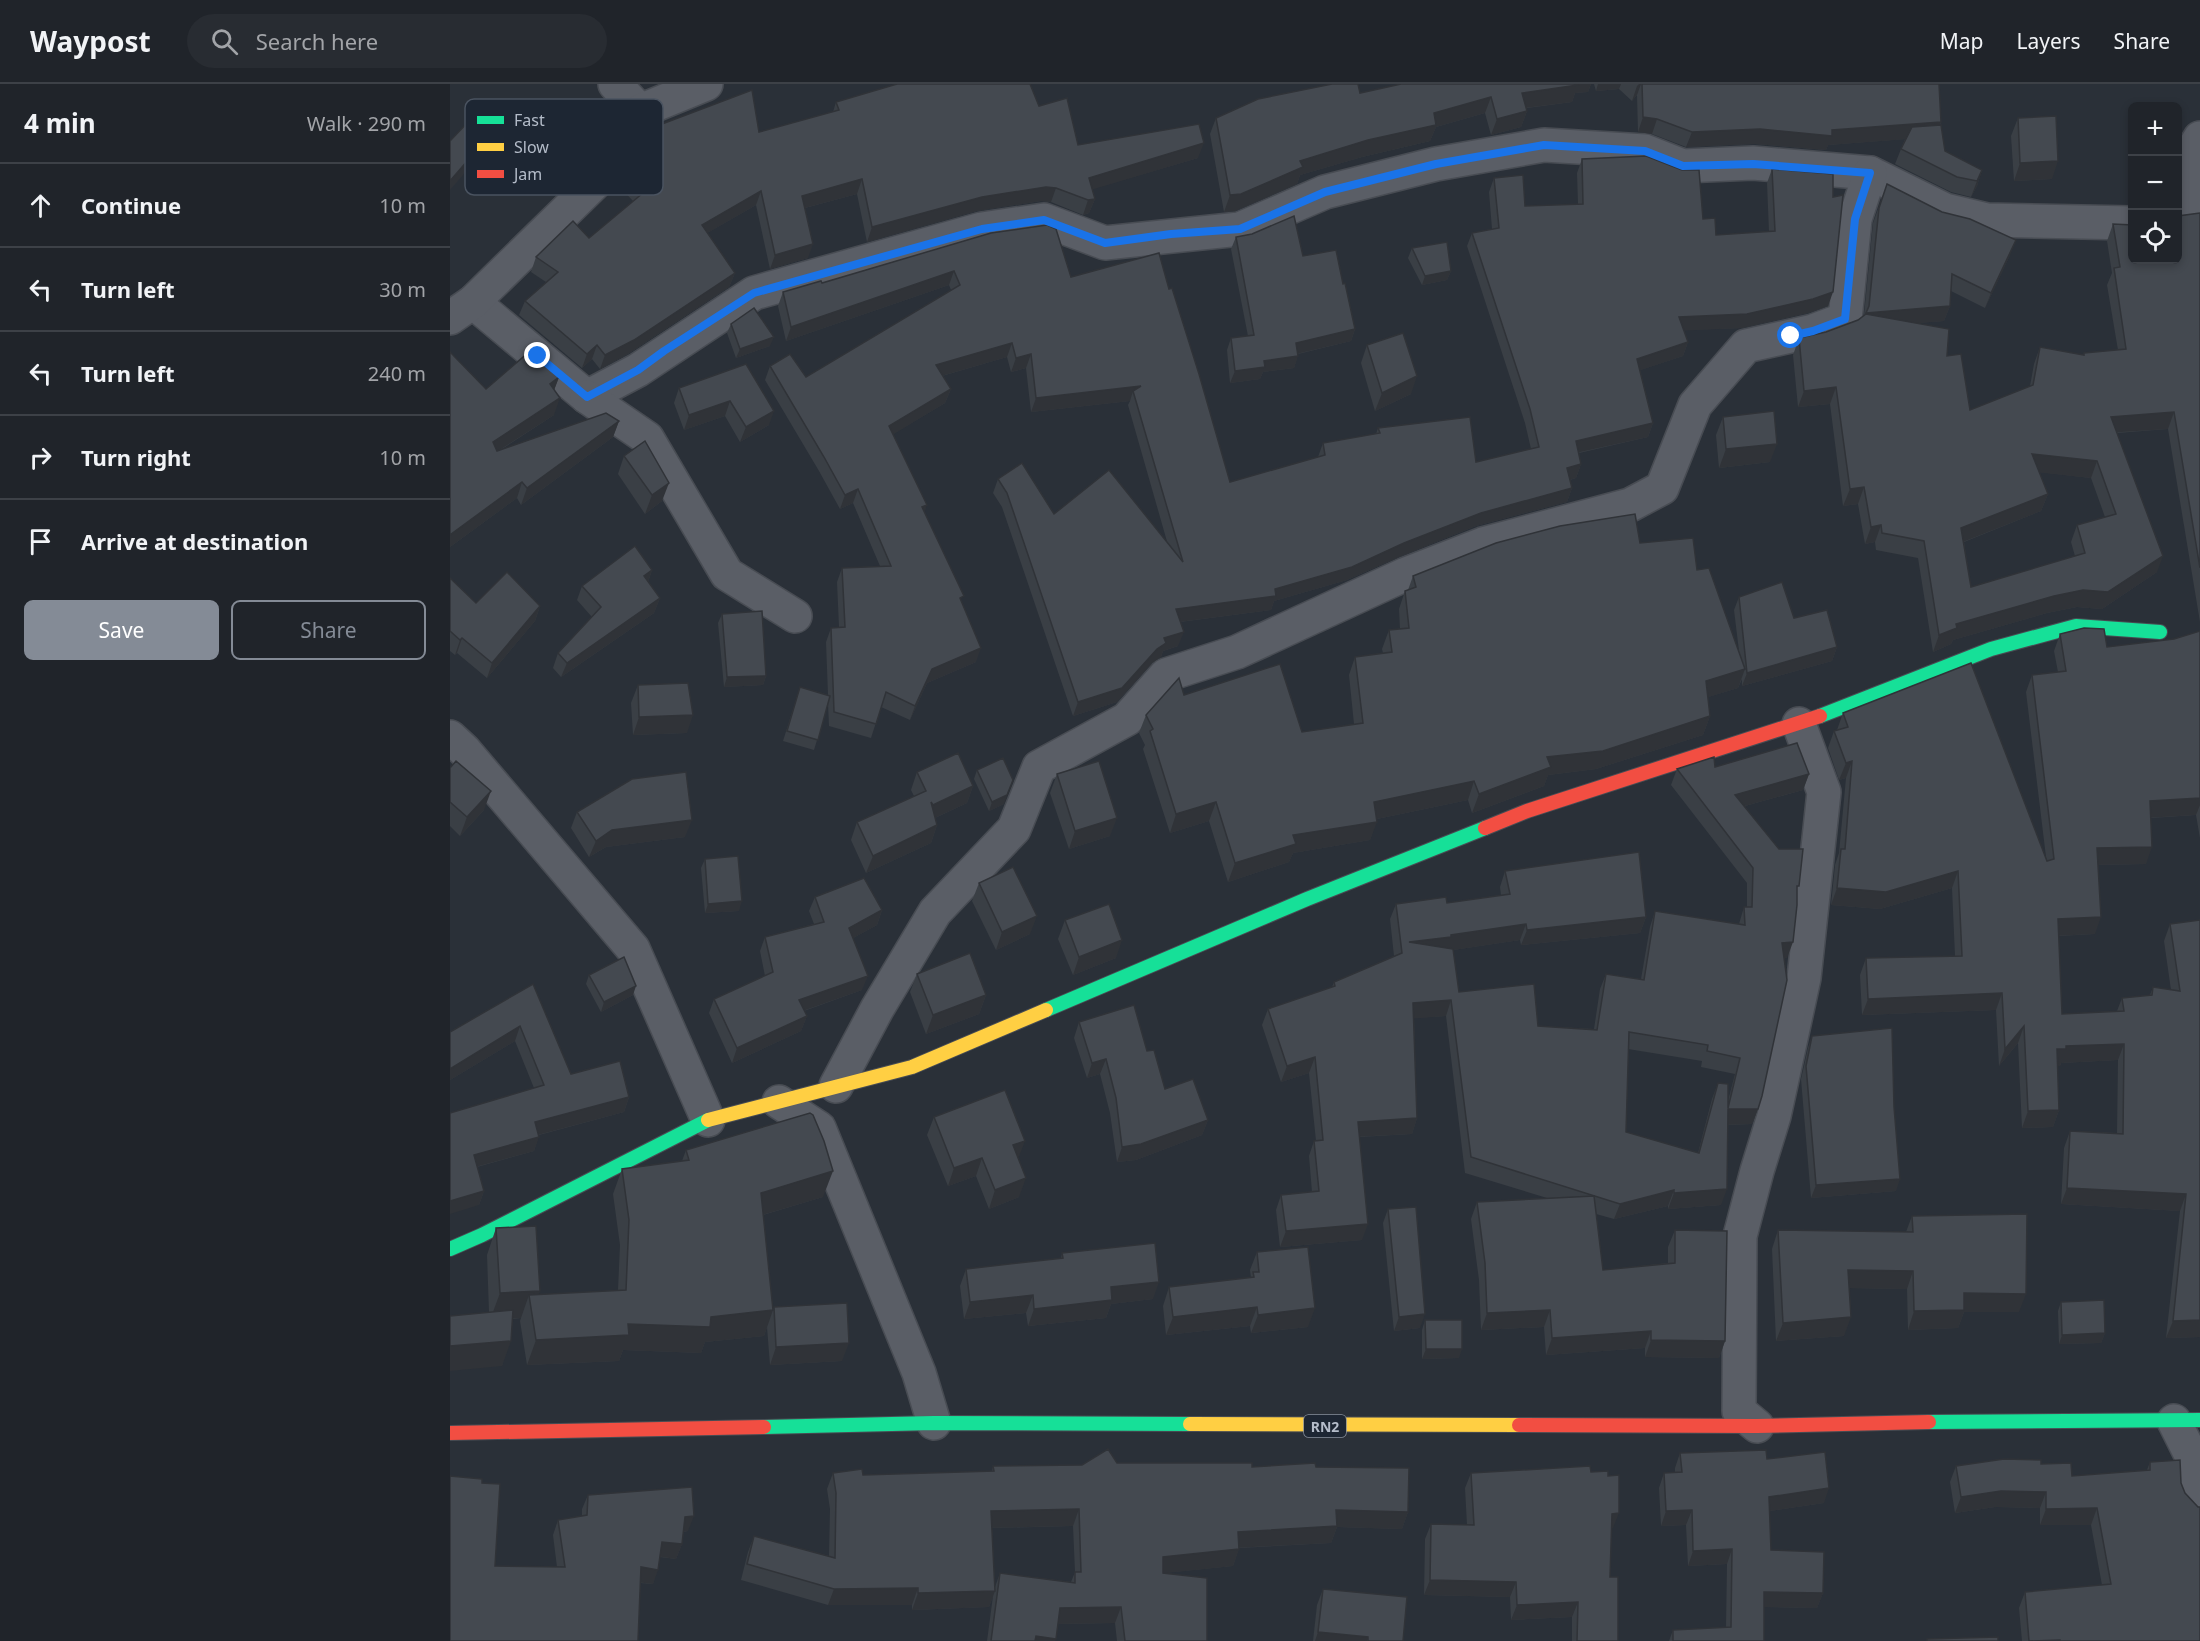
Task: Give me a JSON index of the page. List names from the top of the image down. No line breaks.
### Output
{"streets":{"main road":["RN2"]},"legend":["Fast","Slow","Jam"],"page":{"header":"Waypost","search":"Search here","nav":["Map","Layers","Share"],"heading":["4 min","Walk · 290 m"],"map_buttons":["+","−"],"list":[["Continue","10 m"],["Turn left","30 m"],["Turn left","240 m"],["Turn right","10 m"],"Arrive at destination"],"buttons":["Save","Share"]}}
